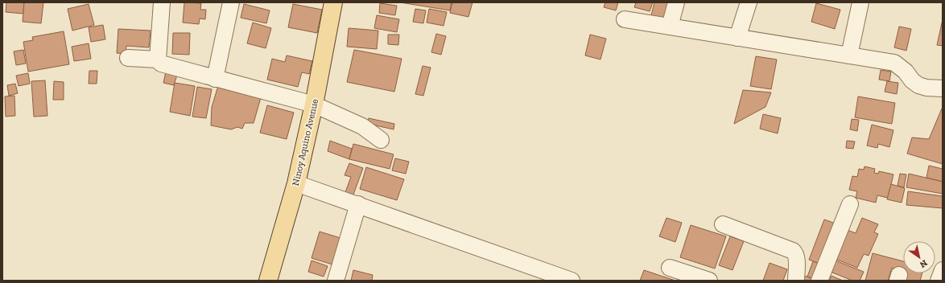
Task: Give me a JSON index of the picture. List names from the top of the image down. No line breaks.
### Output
{"streets":{"main road":["Ninoy Aquino Avenue"]},"north":"bottom right"}
